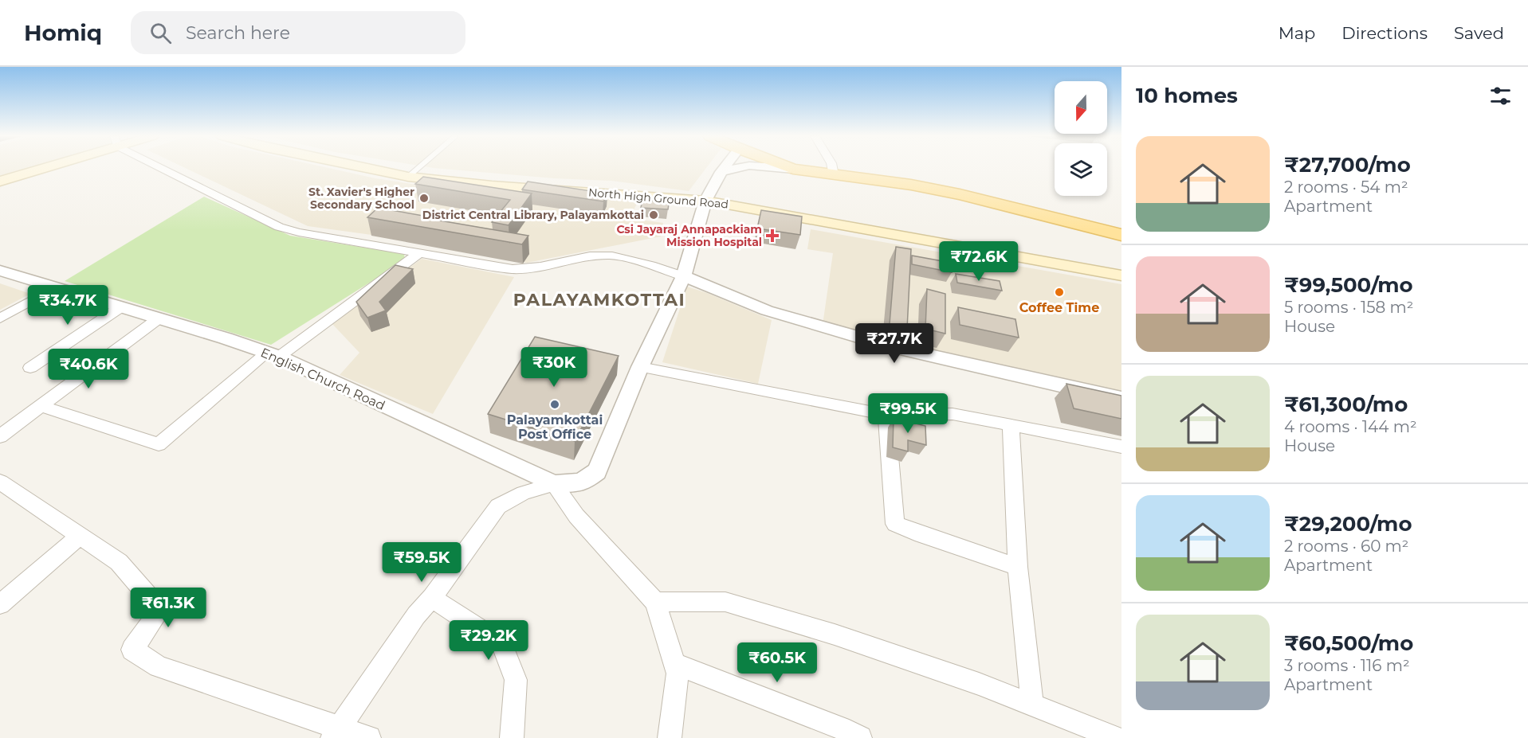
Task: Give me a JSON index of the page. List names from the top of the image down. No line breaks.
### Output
{"streets":{"main road":["North High Ground Road"],"street":["English Church Road"]},"districts":["PALAYAMKOTTAI"],"places":{"other":["St. Xavier's Higher Secondary School","District Central Library, Palayamkottai","Coffee Time","Palayamkottai Post Office"],"health":["Csi Jayaraj Annapackiam Mission Hospital"]},"north":"bottom","page":{"header":"Homiq","search":"Search here","nav":["Map","Directions","Saved"],"heading":"10 homes","list":[{"name":"₹27,700/mo","note":"2 rooms · 54 m² · Apartment"},{"name":"₹99,500/mo","note":"5 rooms · 158 m² · House"},{"name":"₹61,300/mo","note":"4 rooms · 144 m² · House"},{"name":"₹29,200/mo","note":"2 rooms · 60 m² · Apartment"},{"name":"₹60,500/mo","note":"3 rooms · 116 m² · Apartment"}],"price":["₹72.6K","₹34.7K","₹27.7K","₹30K","₹40.6K","₹99.5K","₹59.5K","₹61.3K","₹29.2K","₹60.5K"]}}
